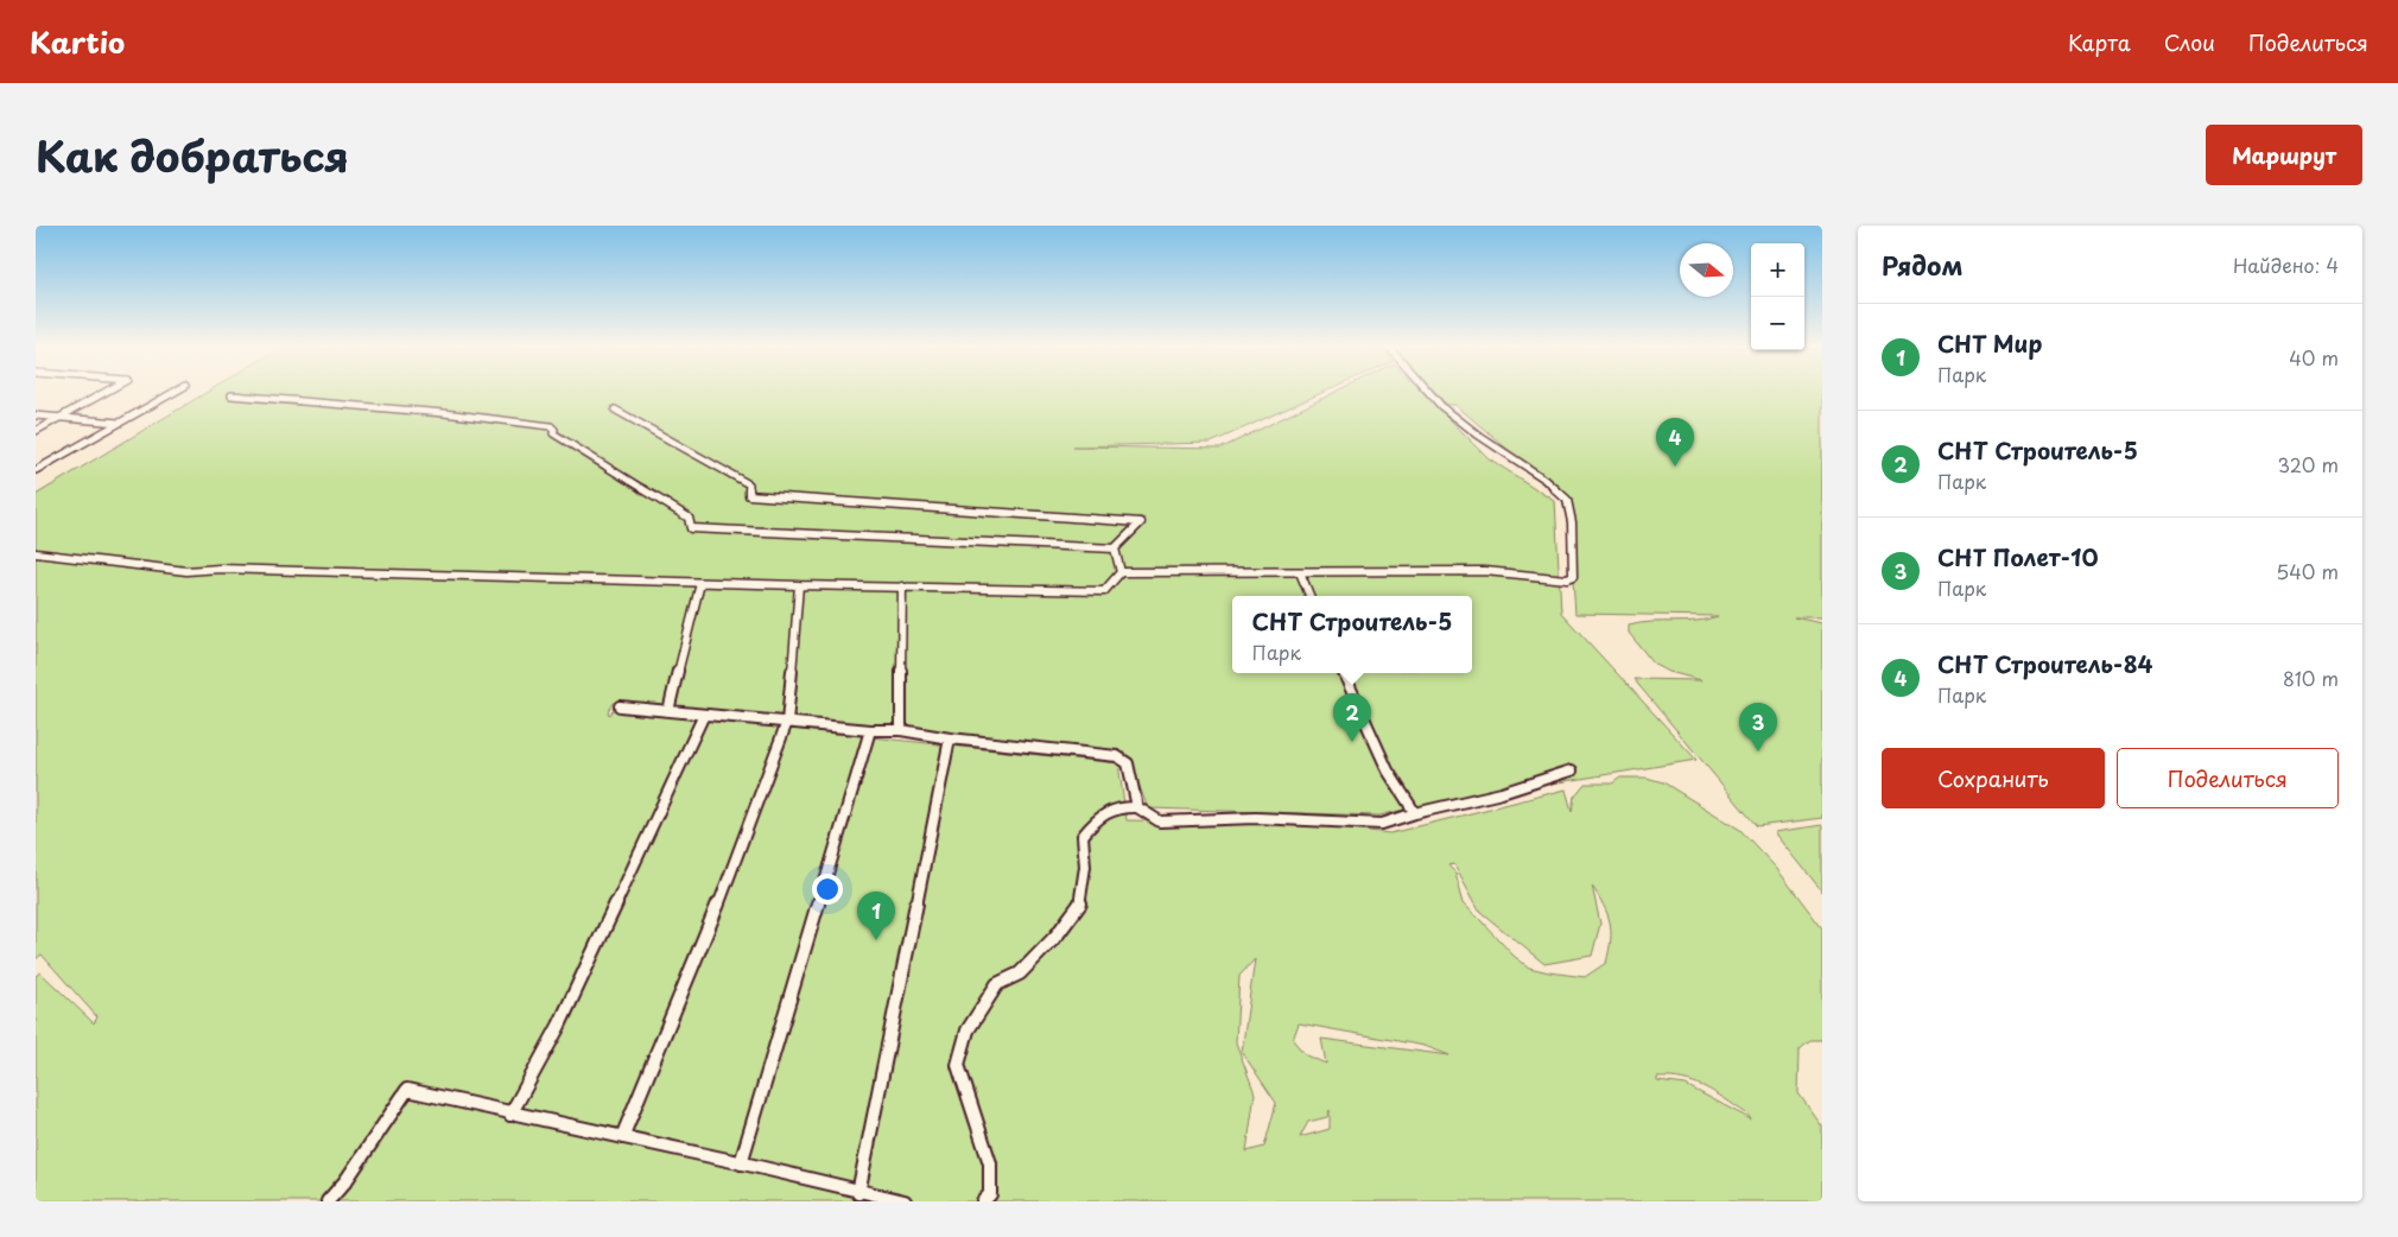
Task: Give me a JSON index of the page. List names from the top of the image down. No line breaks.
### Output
{"north":"right","page":{"header":"Kartio","nav":["Карта","Слои","Поделиться"],"title":"Как добраться","buttons":["Маршрут",["Сохранить","Поделиться"]],"heading":["Рядом","Найдено: 4"],"map_buttons":["+","−"],"list":[{"mark":"1","name":"СНТ Мир","note":"Парк","value":"40 m"},{"mark":"2","name":"СНТ Строитель-5","note":"Парк","value":"320 m"},{"mark":"3","name":"СНТ Полет-10","note":"Парк","value":"540 m"},{"mark":"4","name":"СНТ Строитель-84","note":"Парк","value":"810 m"}],"pins":["4","2","3","1"],"popup":["СНТ Строитель-5","Парк"]}}
